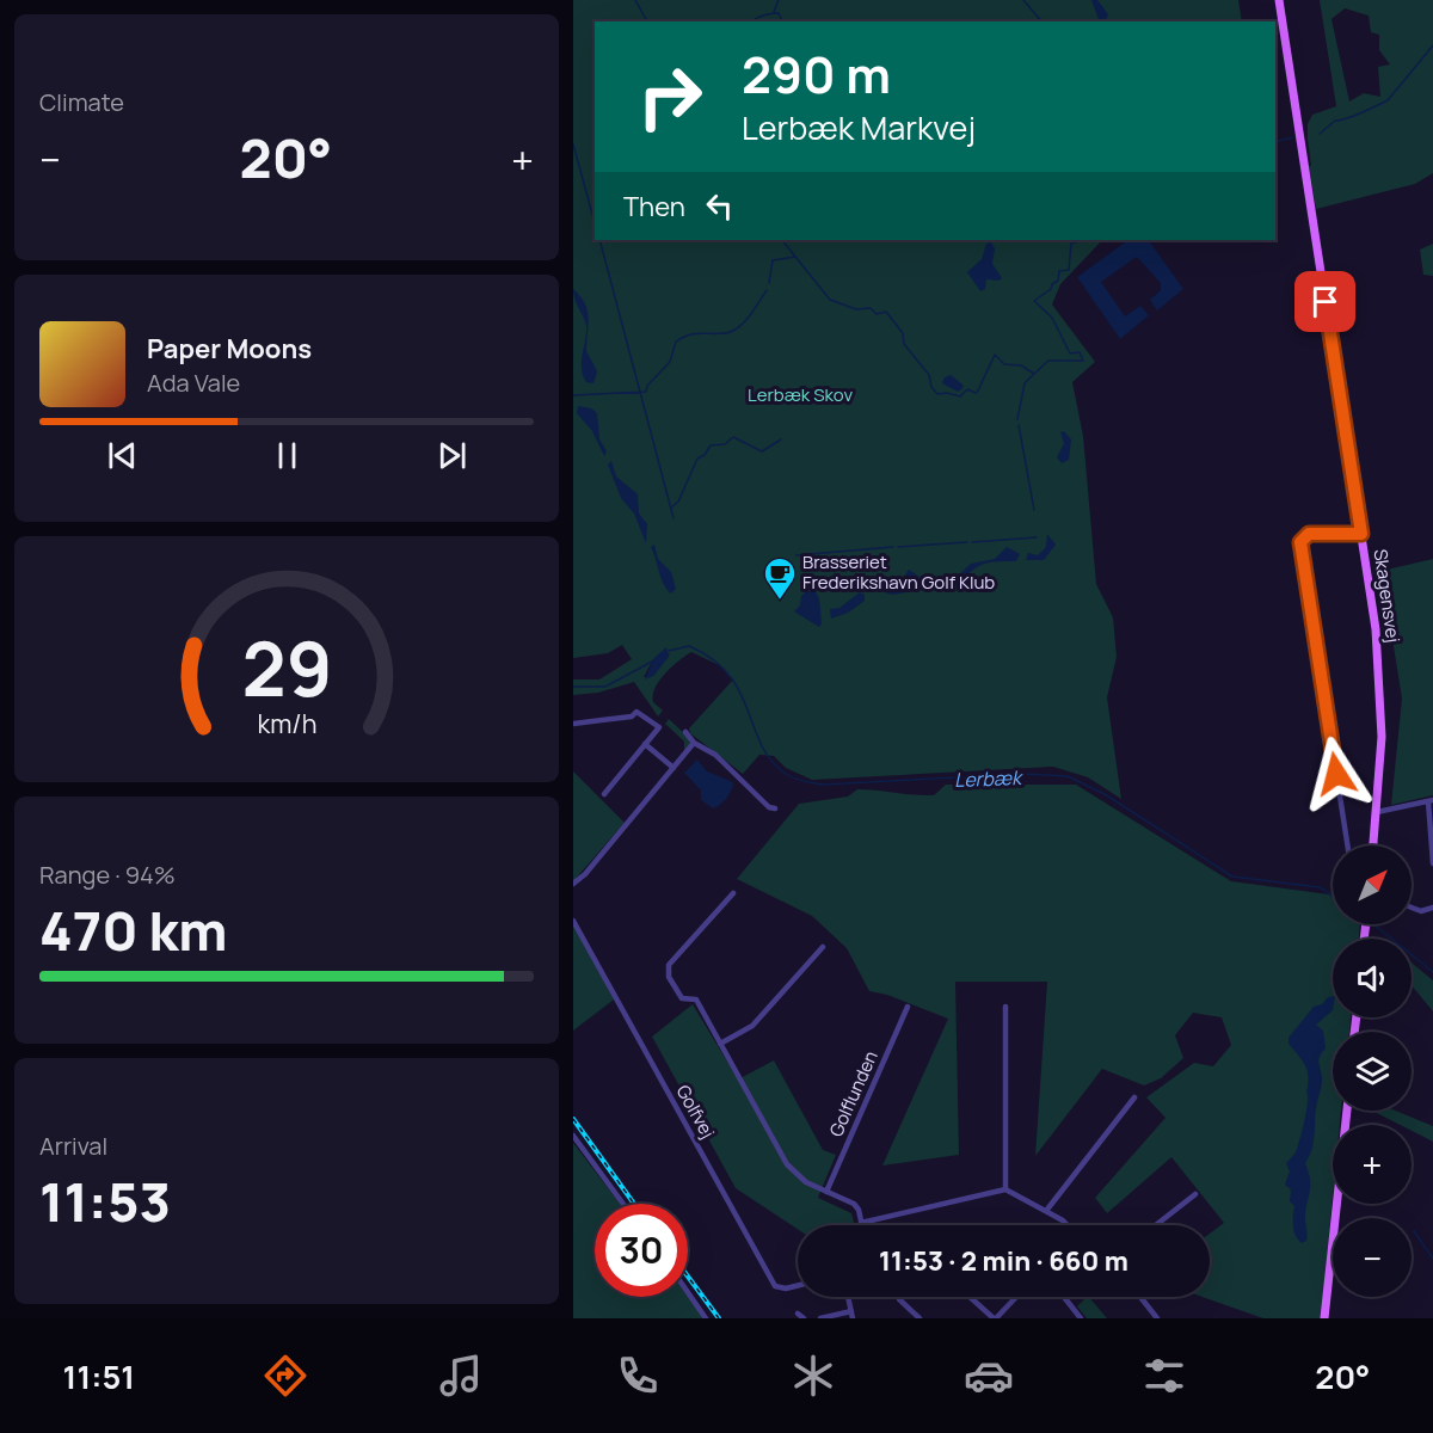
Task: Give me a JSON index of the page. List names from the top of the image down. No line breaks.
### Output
{"streets":{"main road":["Skagensvej"],"street":["Golflunden","Golfvej"]},"water":["Lerbæk"],"parks":["Lerbæk Skov"],"places":{"cafe":["Brasseriet Frederikshavn Golf Klub"]},"north":"top right","page":{"tile":["Climate",["Range · 94%","470 km"],["Arrival","11:53"]],"turn":["290 m","Lerbæk Markvej"],"heat":["−","20°","+"],"then":"Then","song":["Paper Moons","Ada Vale"],"map_buttons":["+","−"],"limit":"30","trip":"11:53 · 2 min · 660 m","tabs":["11:51","20°"],"gauge":["29","km/h"]}}
